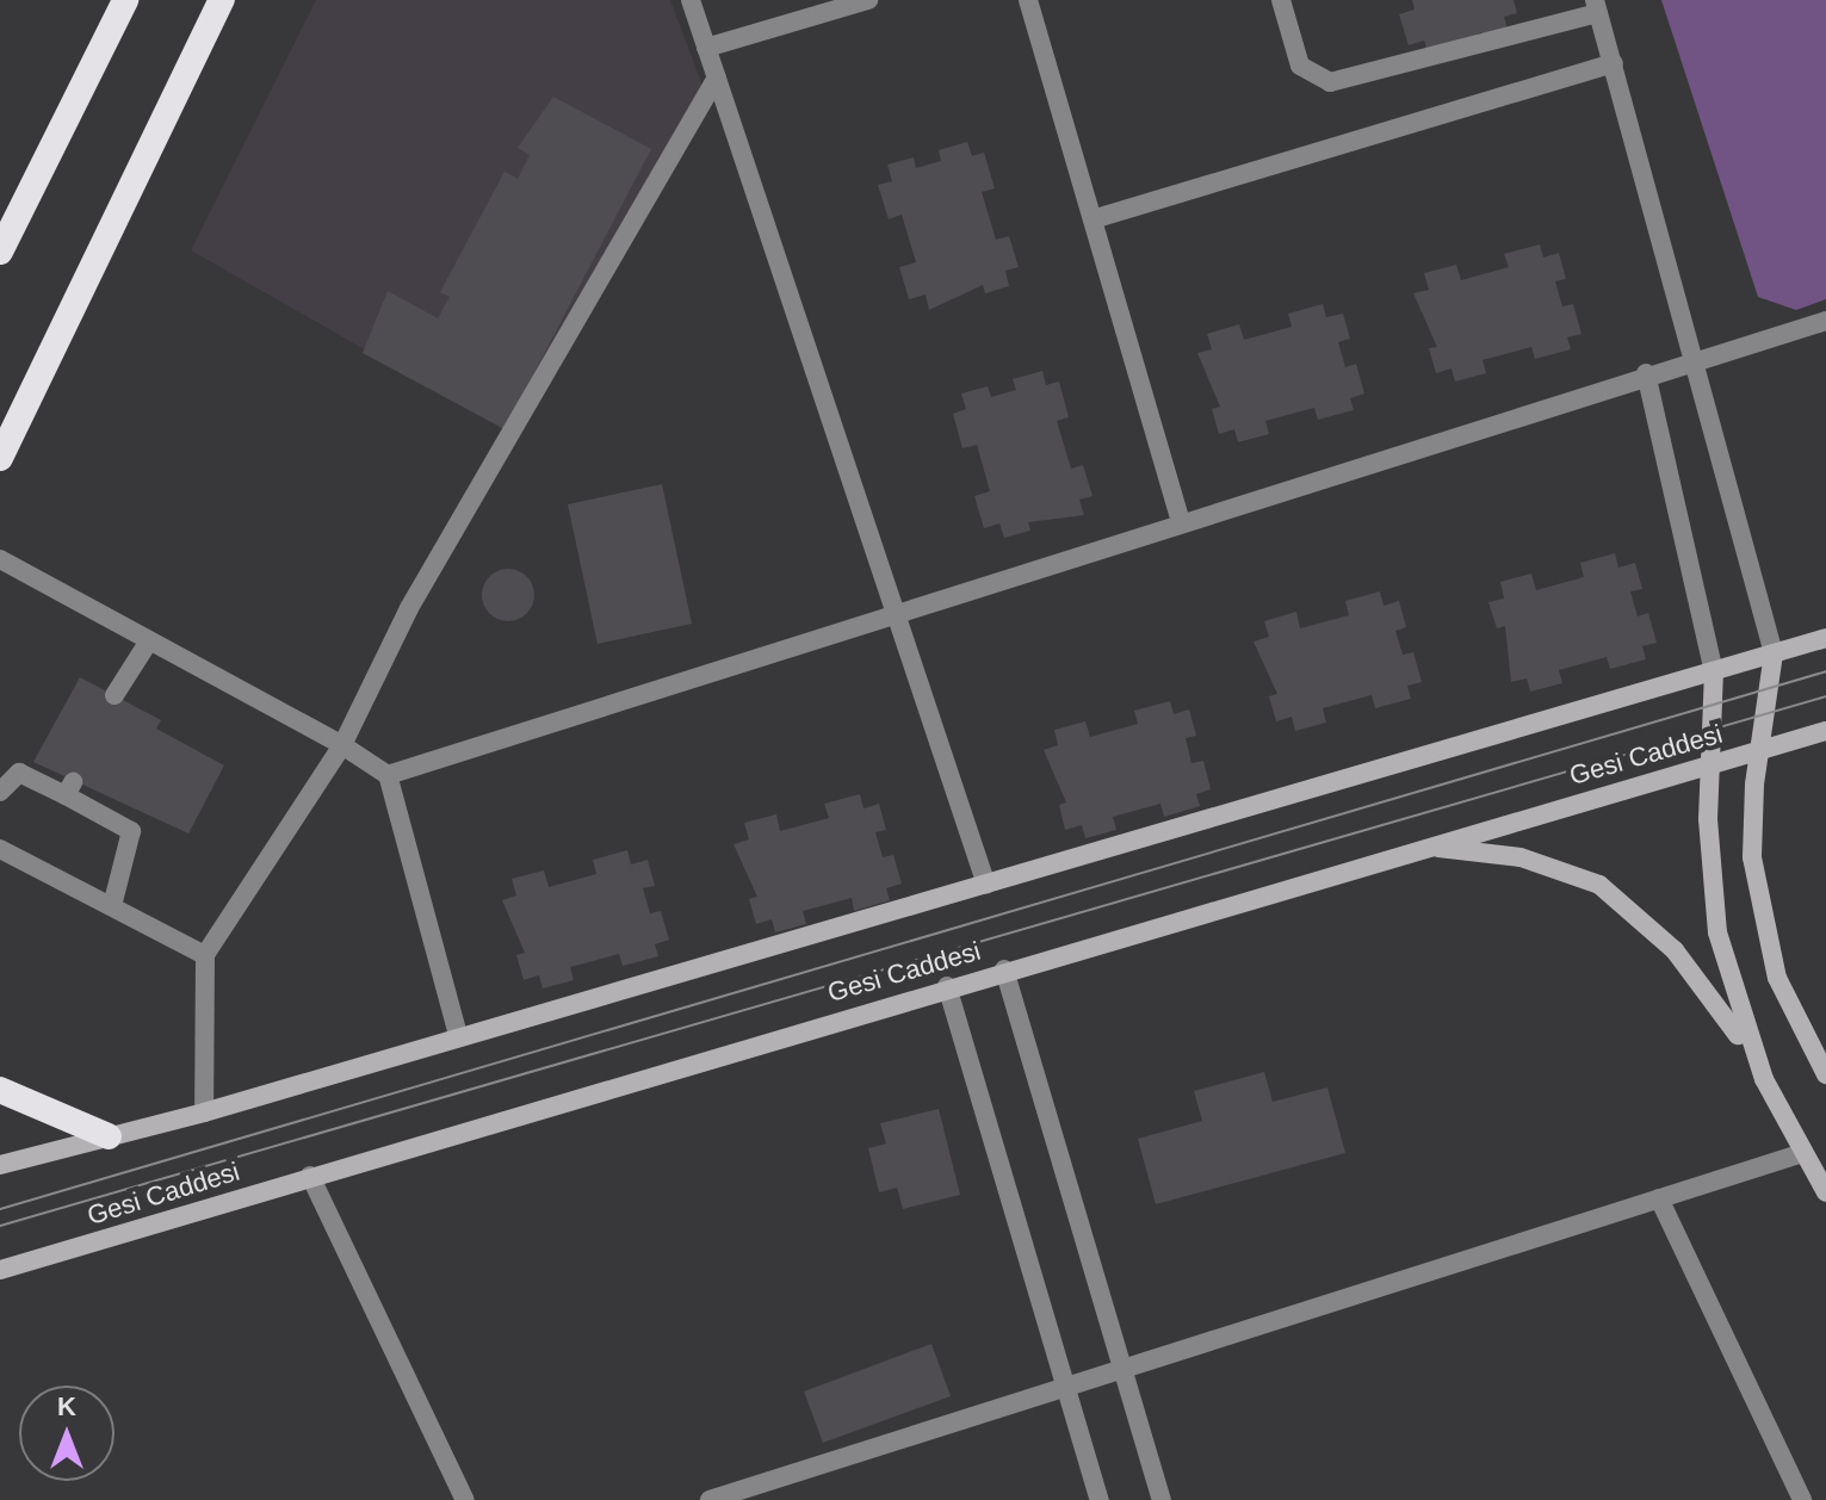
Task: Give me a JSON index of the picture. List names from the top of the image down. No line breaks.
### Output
{"streets":{"main road":["Gesi Caddesi"]},"north":"top"}
